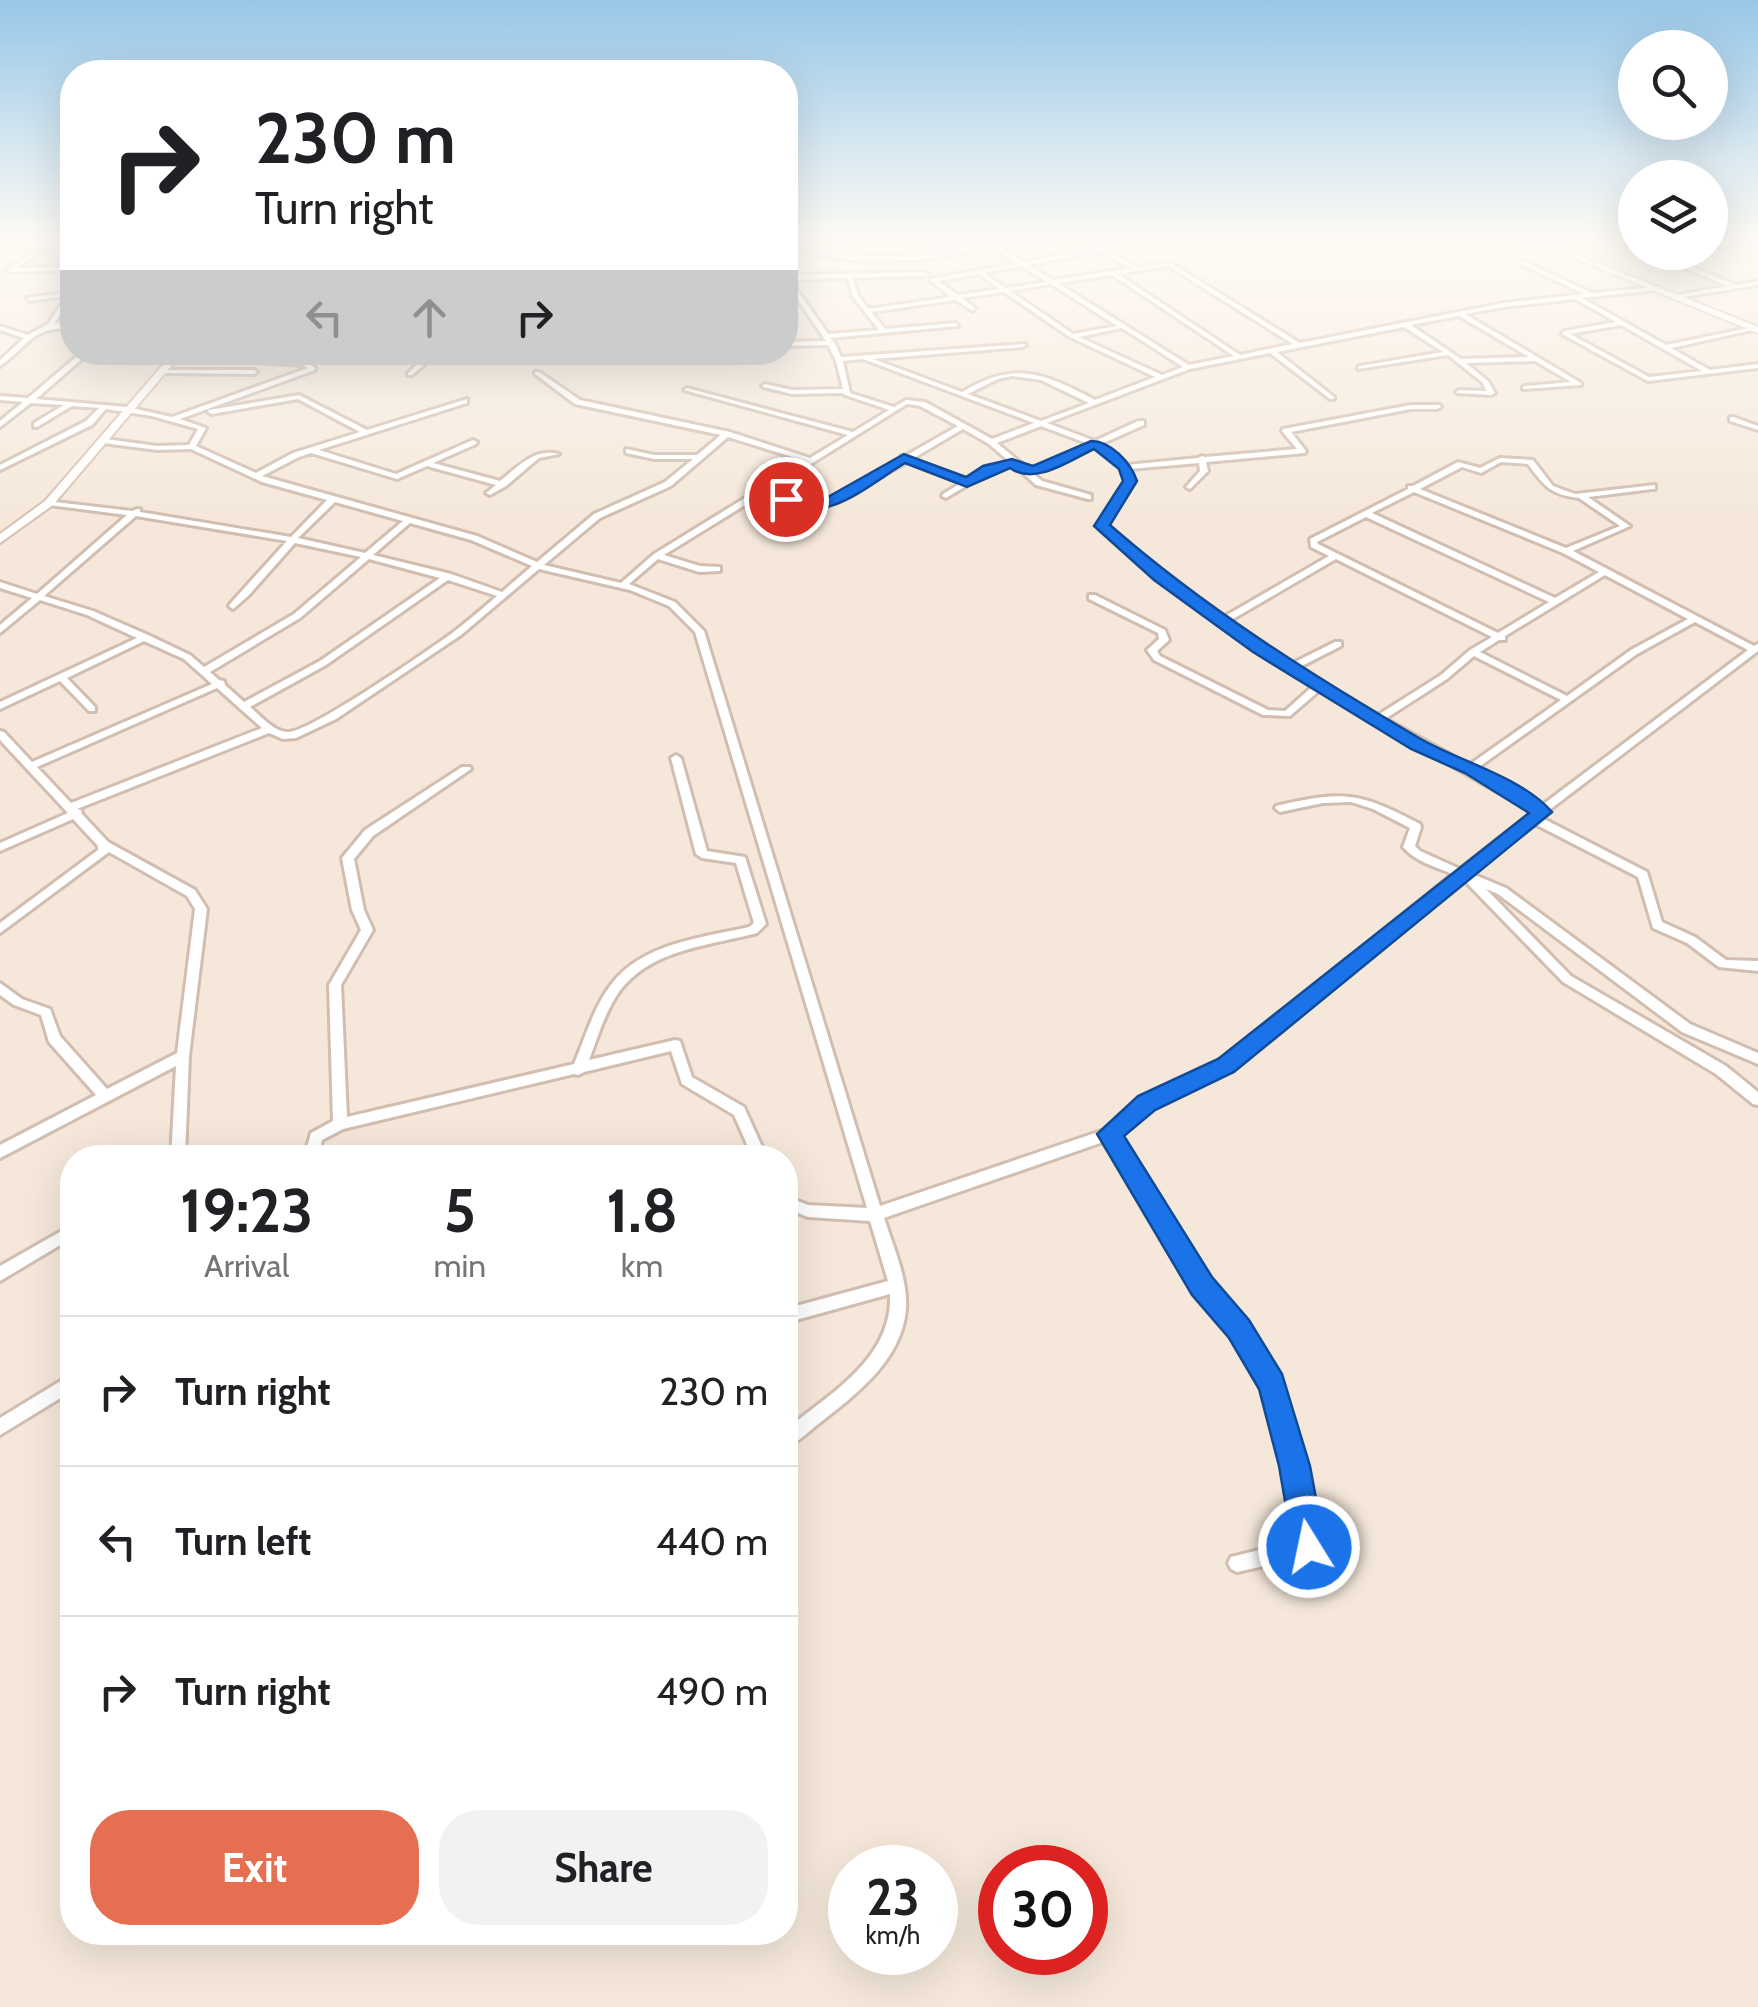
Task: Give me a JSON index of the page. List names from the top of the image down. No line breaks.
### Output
{"page":{"turn":["230 m","Turn right"],"eta":["19:23","Arrival","5","min","1.8","km"],"list":[{"name":"Turn right","value":"230 m"},{"name":"Turn left","value":"440 m"},{"name":"Turn right","value":"490 m"}],"buttons":["Exit","Share"],"speed":"23 km/h","limit":"30"}}
